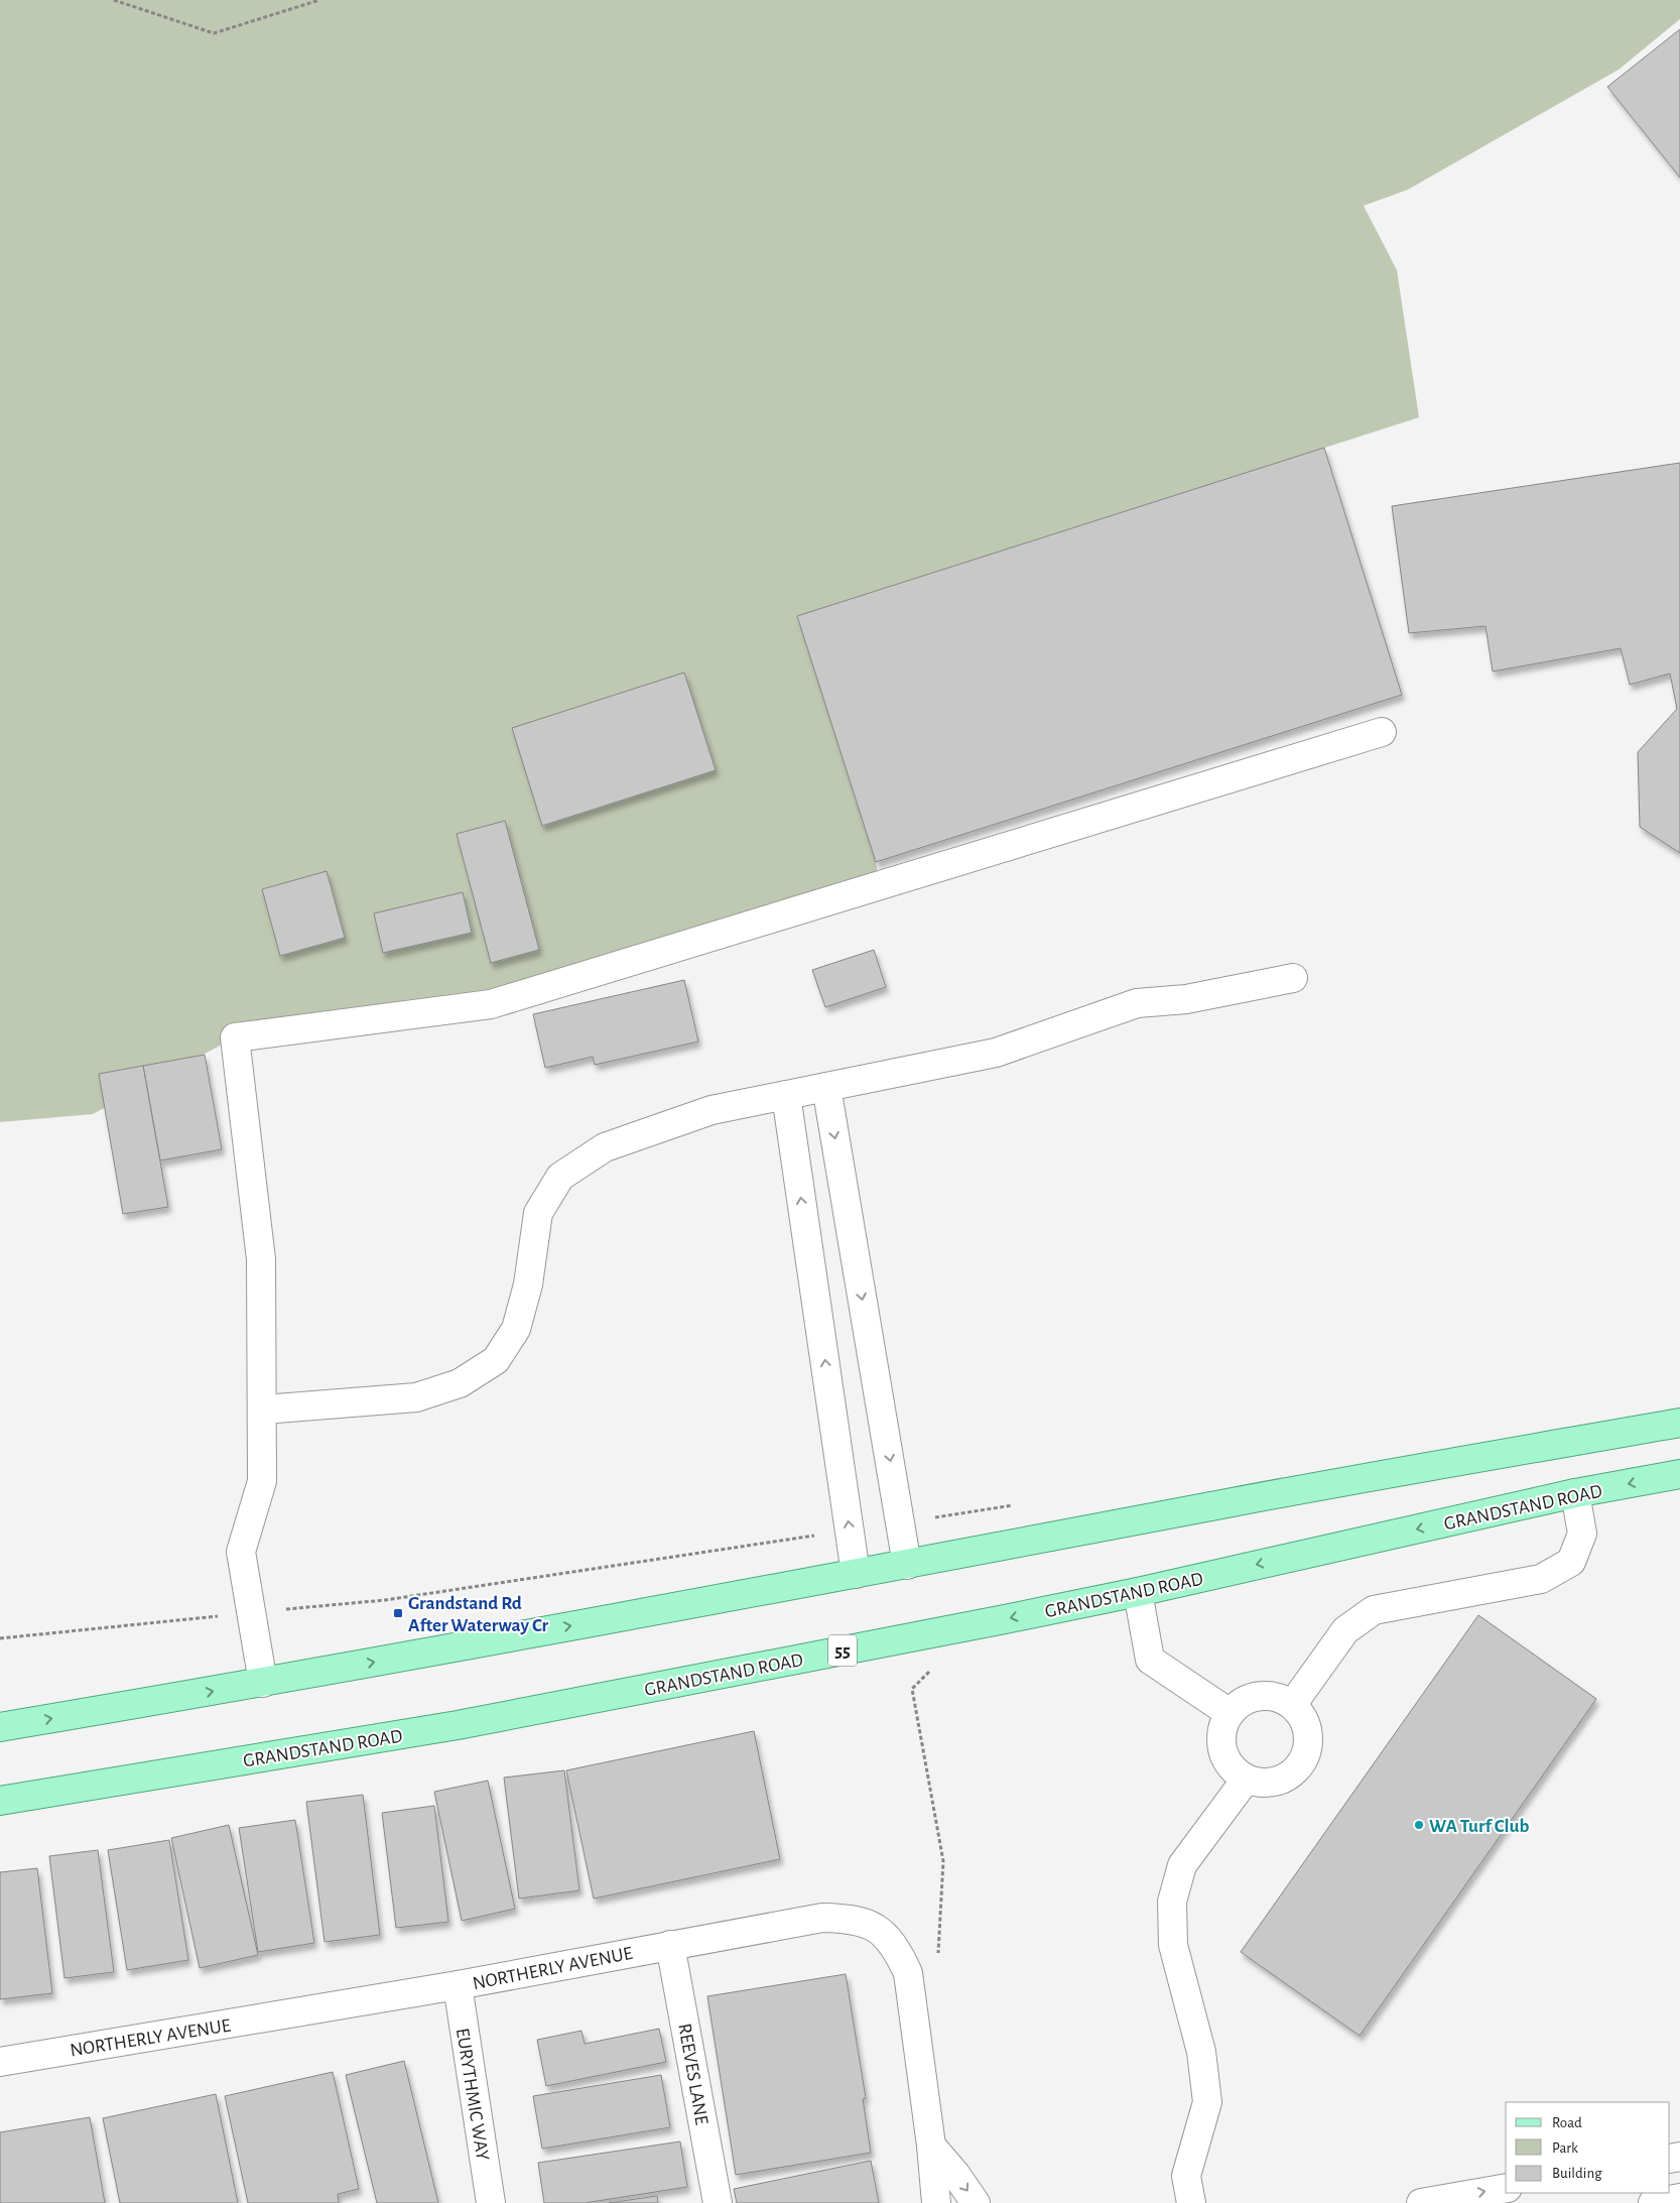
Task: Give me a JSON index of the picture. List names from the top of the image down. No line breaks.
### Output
{"streets":{"main road":["GRANDSTAND ROAD","55"],"street":["NORTHERLY AVENUE","REEVES LANE","EURYTHMIC WAY"]},"crossings":[["NORTHERLY AVENUE","REEVES LANE"],["NORTHERLY AVENUE","EURYTHMIC WAY"]],"places":{"transit":["Grandstand Rd After Waterway Cr"],"other":["WA Turf Club"]},"legend":["Road","Park","Building"]}
